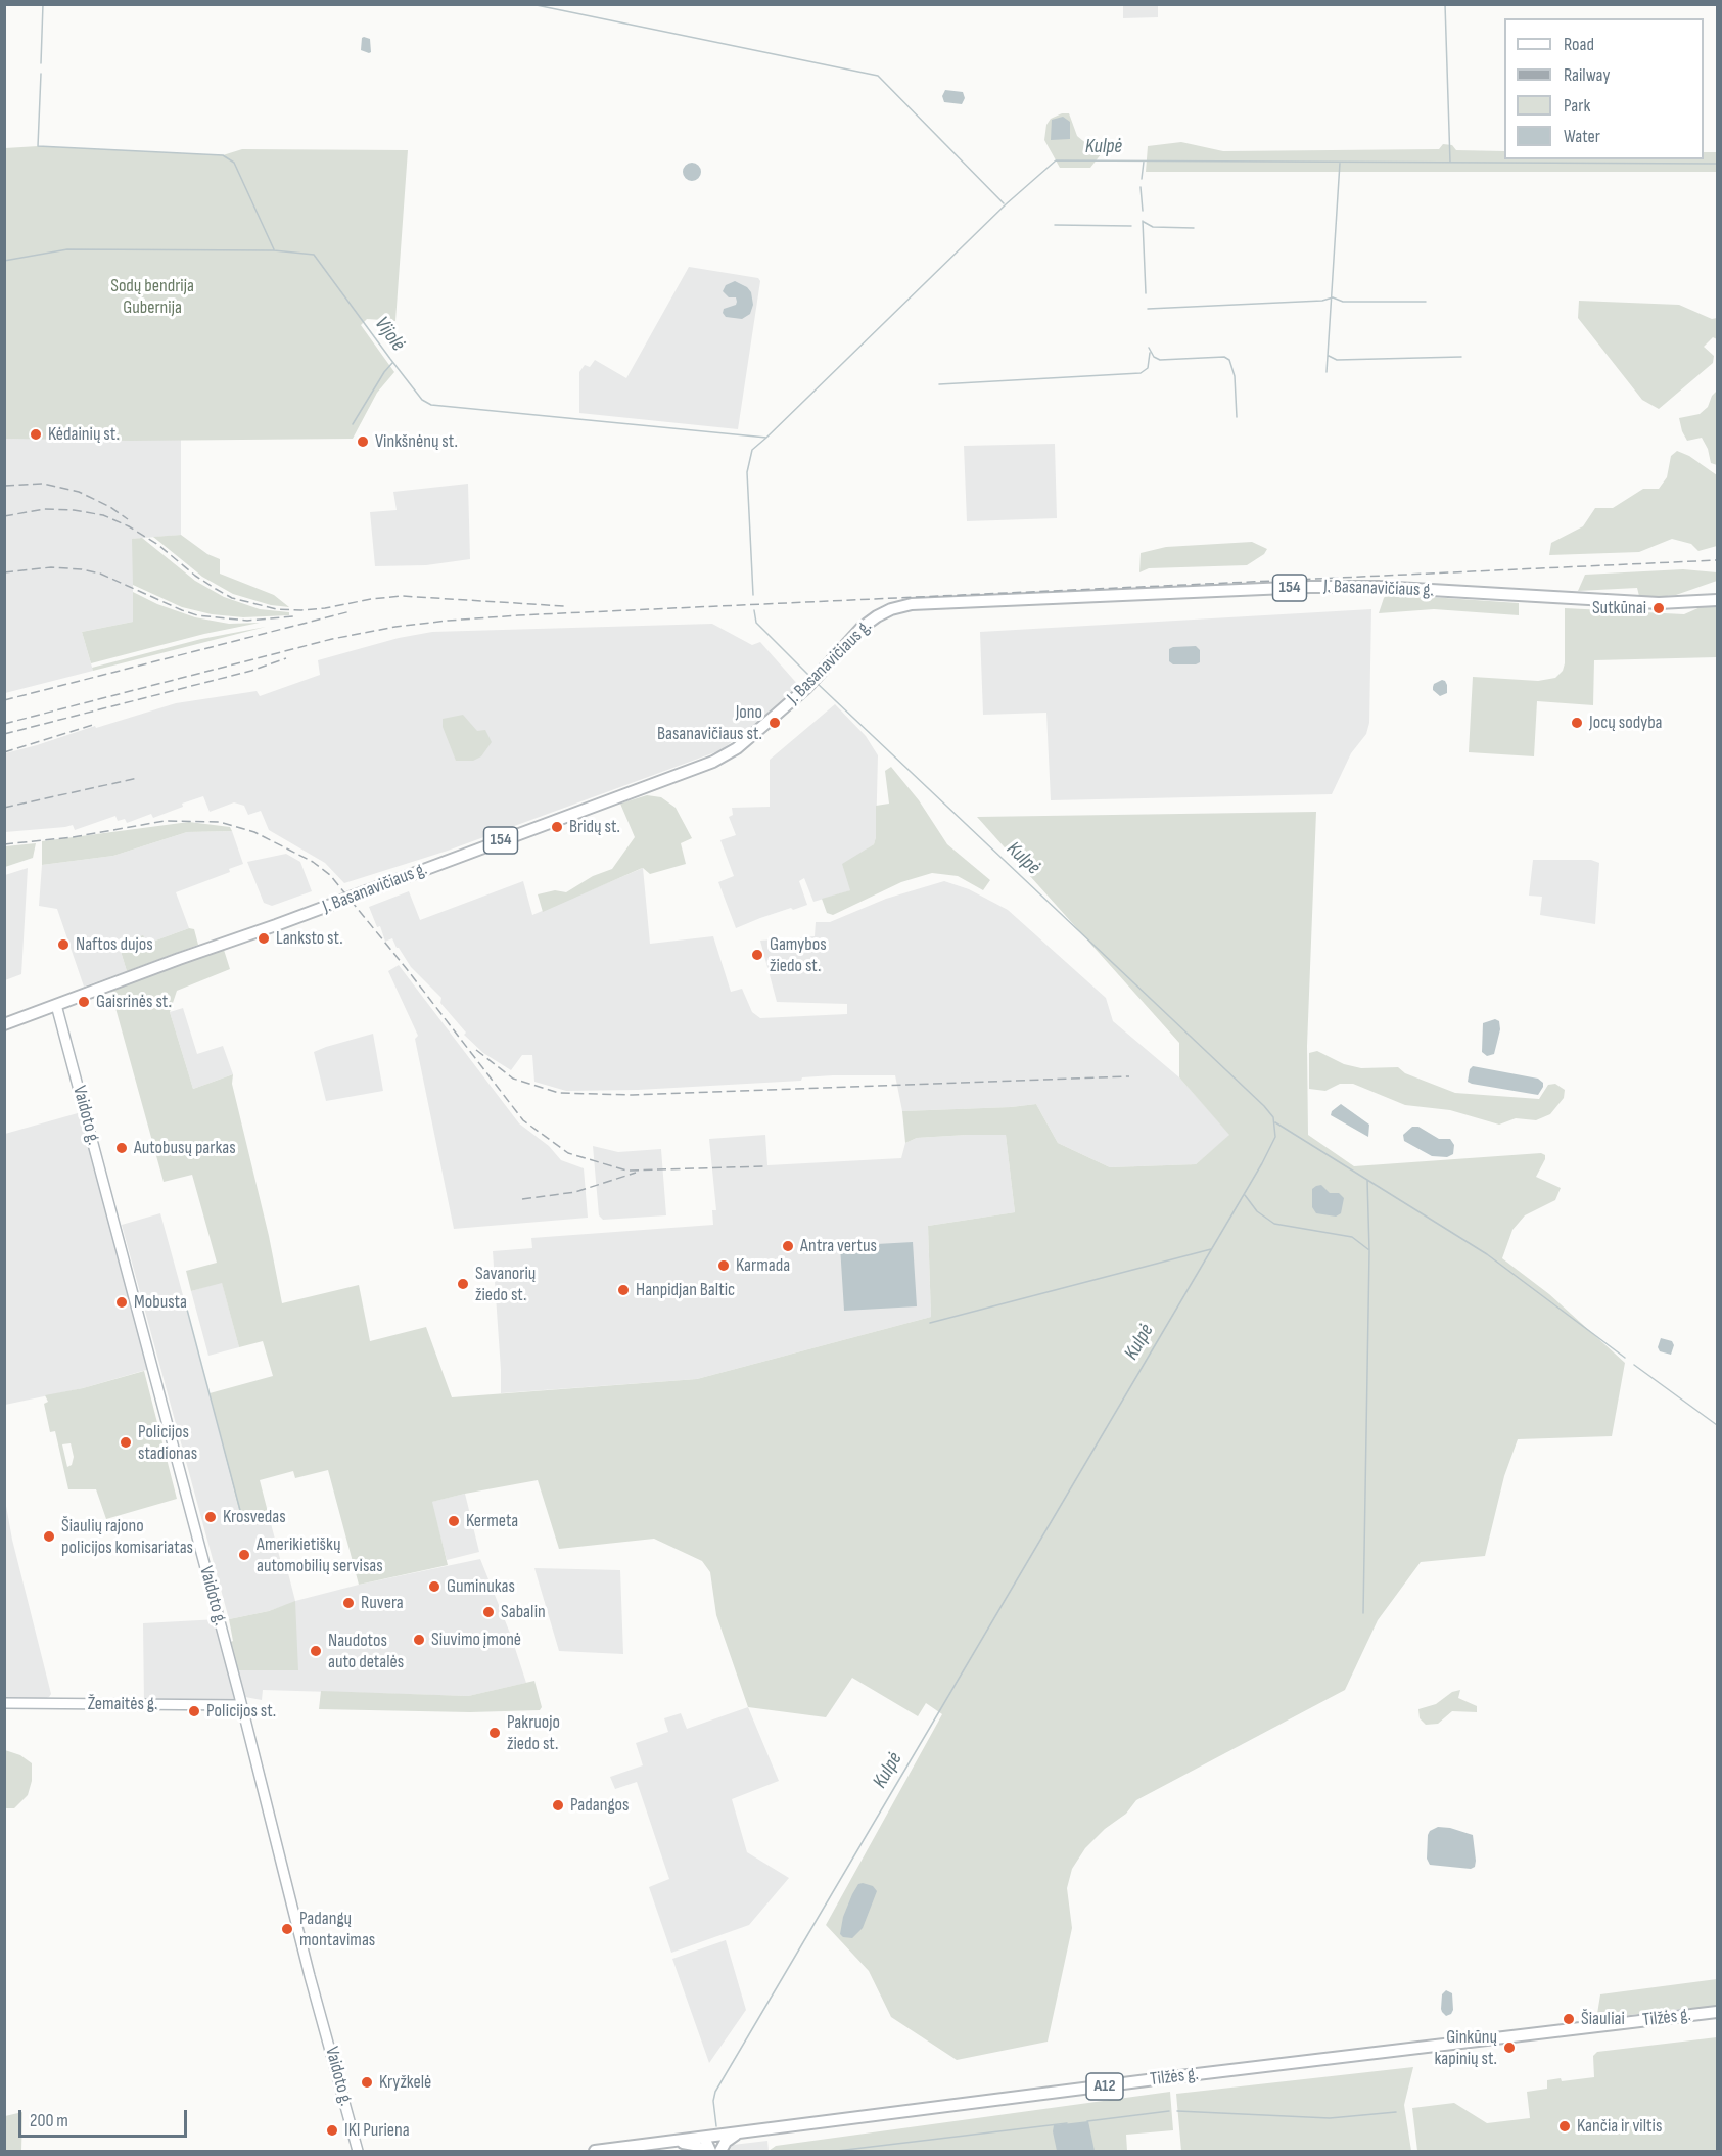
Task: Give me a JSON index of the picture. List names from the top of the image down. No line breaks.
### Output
{"streets":{"main road":["154","J. Basanavičiaus g.","Vaidoto g.","Žemaitės g.","Tilžės g.","A12"]},"crossings":[["J. Basanavičiaus g.","Vaidoto g."],["Vaidoto g.","Žemaitės g."]],"water":["Kulpė","Vijolė"],"parks":["Sodų bendrija Gubernija"],"places":["Kėdainių st.","Vinkšnėnų st.","Sutkūnai","Jono Basanavičiaus st.","Jocų sodyba","Bridų st.","Lanksto st.","Naftos dujos","Gamybos žiedo st.","Gaisrinės st.","Autobusų parkas","Antra vertus","Karmada","Savanorių žiedo st.","Hanpidjan Baltic","Mobusta","Policijos stadionas","Krosvedas","Kermeta","Šiaulių rajono policijos komisariatas","Amerikietiškų automobilių servisas","Guminukas","Ruvera","Sabalin","Siuvimo įmonė","Naudotos auto detalės","Policijos st.","Pakruojo žiedo st.","Padangos","Padangų montavimas","Šiauliai","Ginkūnų kapinių st.","Kryžkelė","Kančia ir viltis","IKI Puriena"],"legend":["Road","Railway","Park","Water"],"scale_bar":"200 m"}
